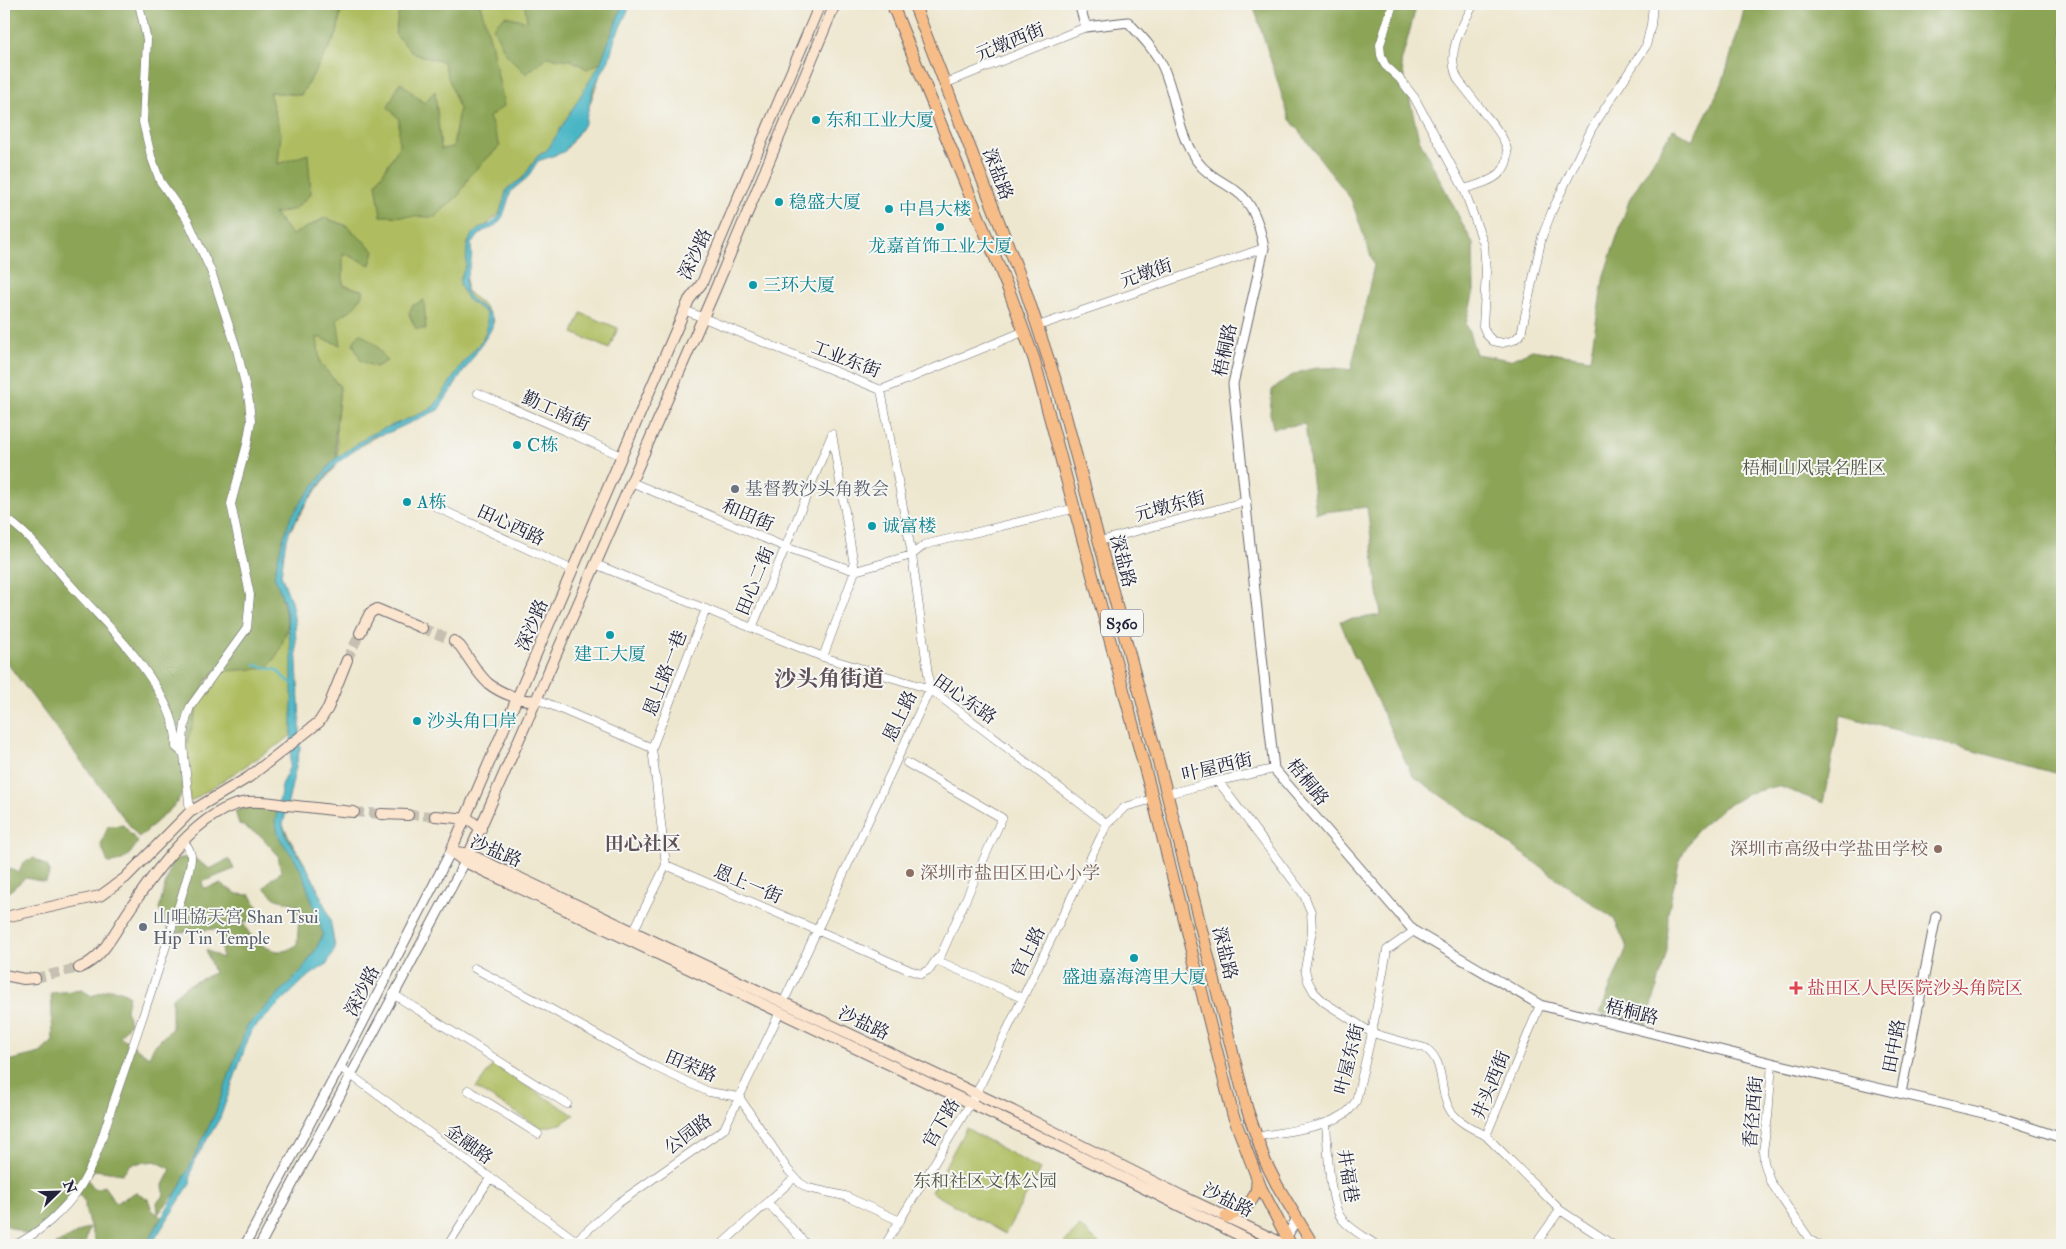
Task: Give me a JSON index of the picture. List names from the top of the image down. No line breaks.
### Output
{"streets":{"main road":["深盐路","深沙路","S360","沙盐路"],"street":["元墩西街","元墩街","梧桐路","工业东街","勤工南街","元墩东街","和田街","田心西路","田心二街","恩上路一巷","田心东路","恩上路","叶屋西街","恩上一街","官上路","田中路","叶屋东街","田荣路","井头西街","香径西街","官下路","公园路","金融路","井福巷"]},"crossings":[["元墩西街","深盐路"],["元墩西街","梧桐路"],["深盐路","元墩街"],["深盐路","工业东街"],["深盐路","元墩东街"],["深盐路","叶屋西街"],["深盐路","沙盐路"],["深盐路","叶屋东街"],["深沙路","工业东街"],["深沙路","勤工南街"],["深沙路","和田街"],["深沙路","田心西路"],["深沙路","田心东路"],["深沙路","沙盐路"],["深沙路","金融路"],["元墩街","梧桐路"],["梧桐路","元墩东街"],["梧桐路","叶屋西街"],["梧桐路","田中路"],["梧桐路","叶屋东街"],["梧桐路","井头西街"],["梧桐路","香径西街"],["工业东街","恩上路"],["和田街","田心二街"],["田心二街","田心东路"],["恩上路一巷","田心东路"],["恩上路一巷","恩上一街"],["田心东路","恩上路"],["田心东路","官上路"],["恩上路","沙盐路"],["恩上路","恩上一街"],["恩上路","公园路"],["沙盐路","官上路"],["沙盐路","官下路"],["沙盐路","公园路"],["官上路","官下路"],["叶屋东街","井福巷"],["田荣路","公园路"],["公园路","金融路"]],"districts":["沙头角街道","田心社区"],"parks":["梧桐山风景名胜区","东和社区文体公园"],"places":{"other":["东和工业大厦","稳盛大厦","中昌大楼","龙嘉首饰工业大厦","三环大厦","C栋","基督教沙头角教会","A栋","诚富楼","建工大厦","沙头角口岸","深圳市高级中学盐田学校","深圳市盐田区田心小学","山咀協天宮 Shan Tsui Hip Tin Temple","盛迪嘉海湾里大厦"],"health":["盐田区人民医院沙头角院区"]},"north":"top right"}
